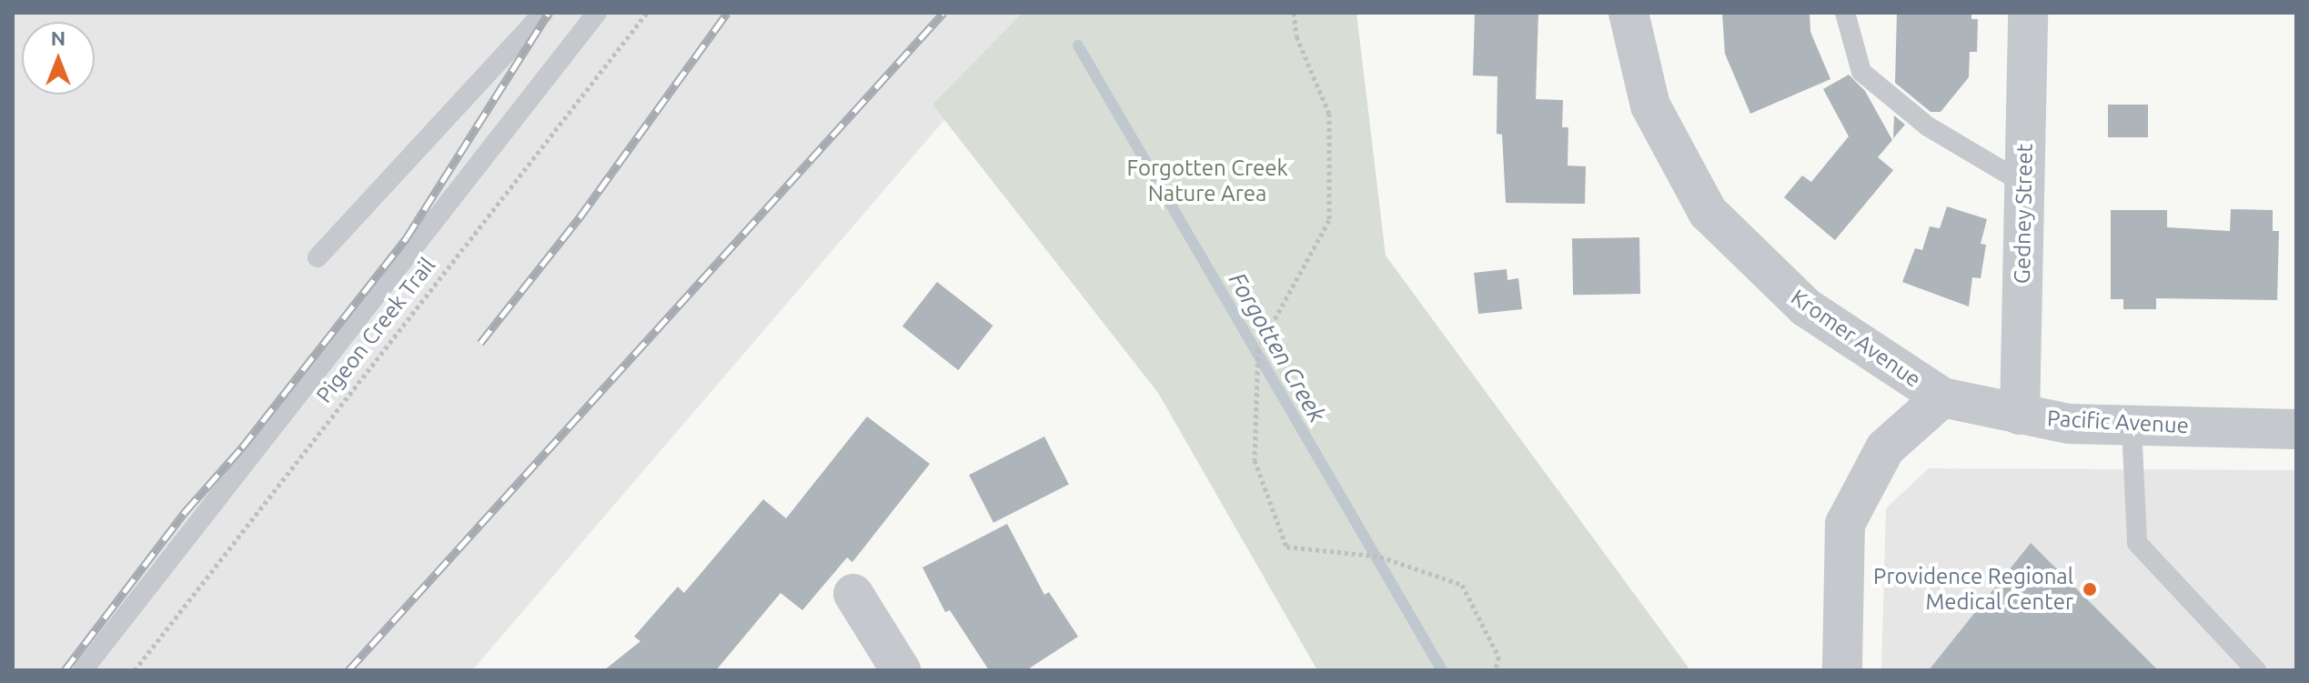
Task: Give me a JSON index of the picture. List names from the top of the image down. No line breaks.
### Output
{"streets":{"street":["Gedney Street","Kromer Avenue","Pacific Avenue"],"path":["Pigeon Creek Trail"]},"crossings":[["Gedney Street","Pacific Avenue"],["Kromer Avenue","Pacific Avenue"]],"water":["Forgotten Creek"],"parks":["Forgotten Creek Nature Area"],"places":["Providence Regional Medical Center"],"north":"top"}
